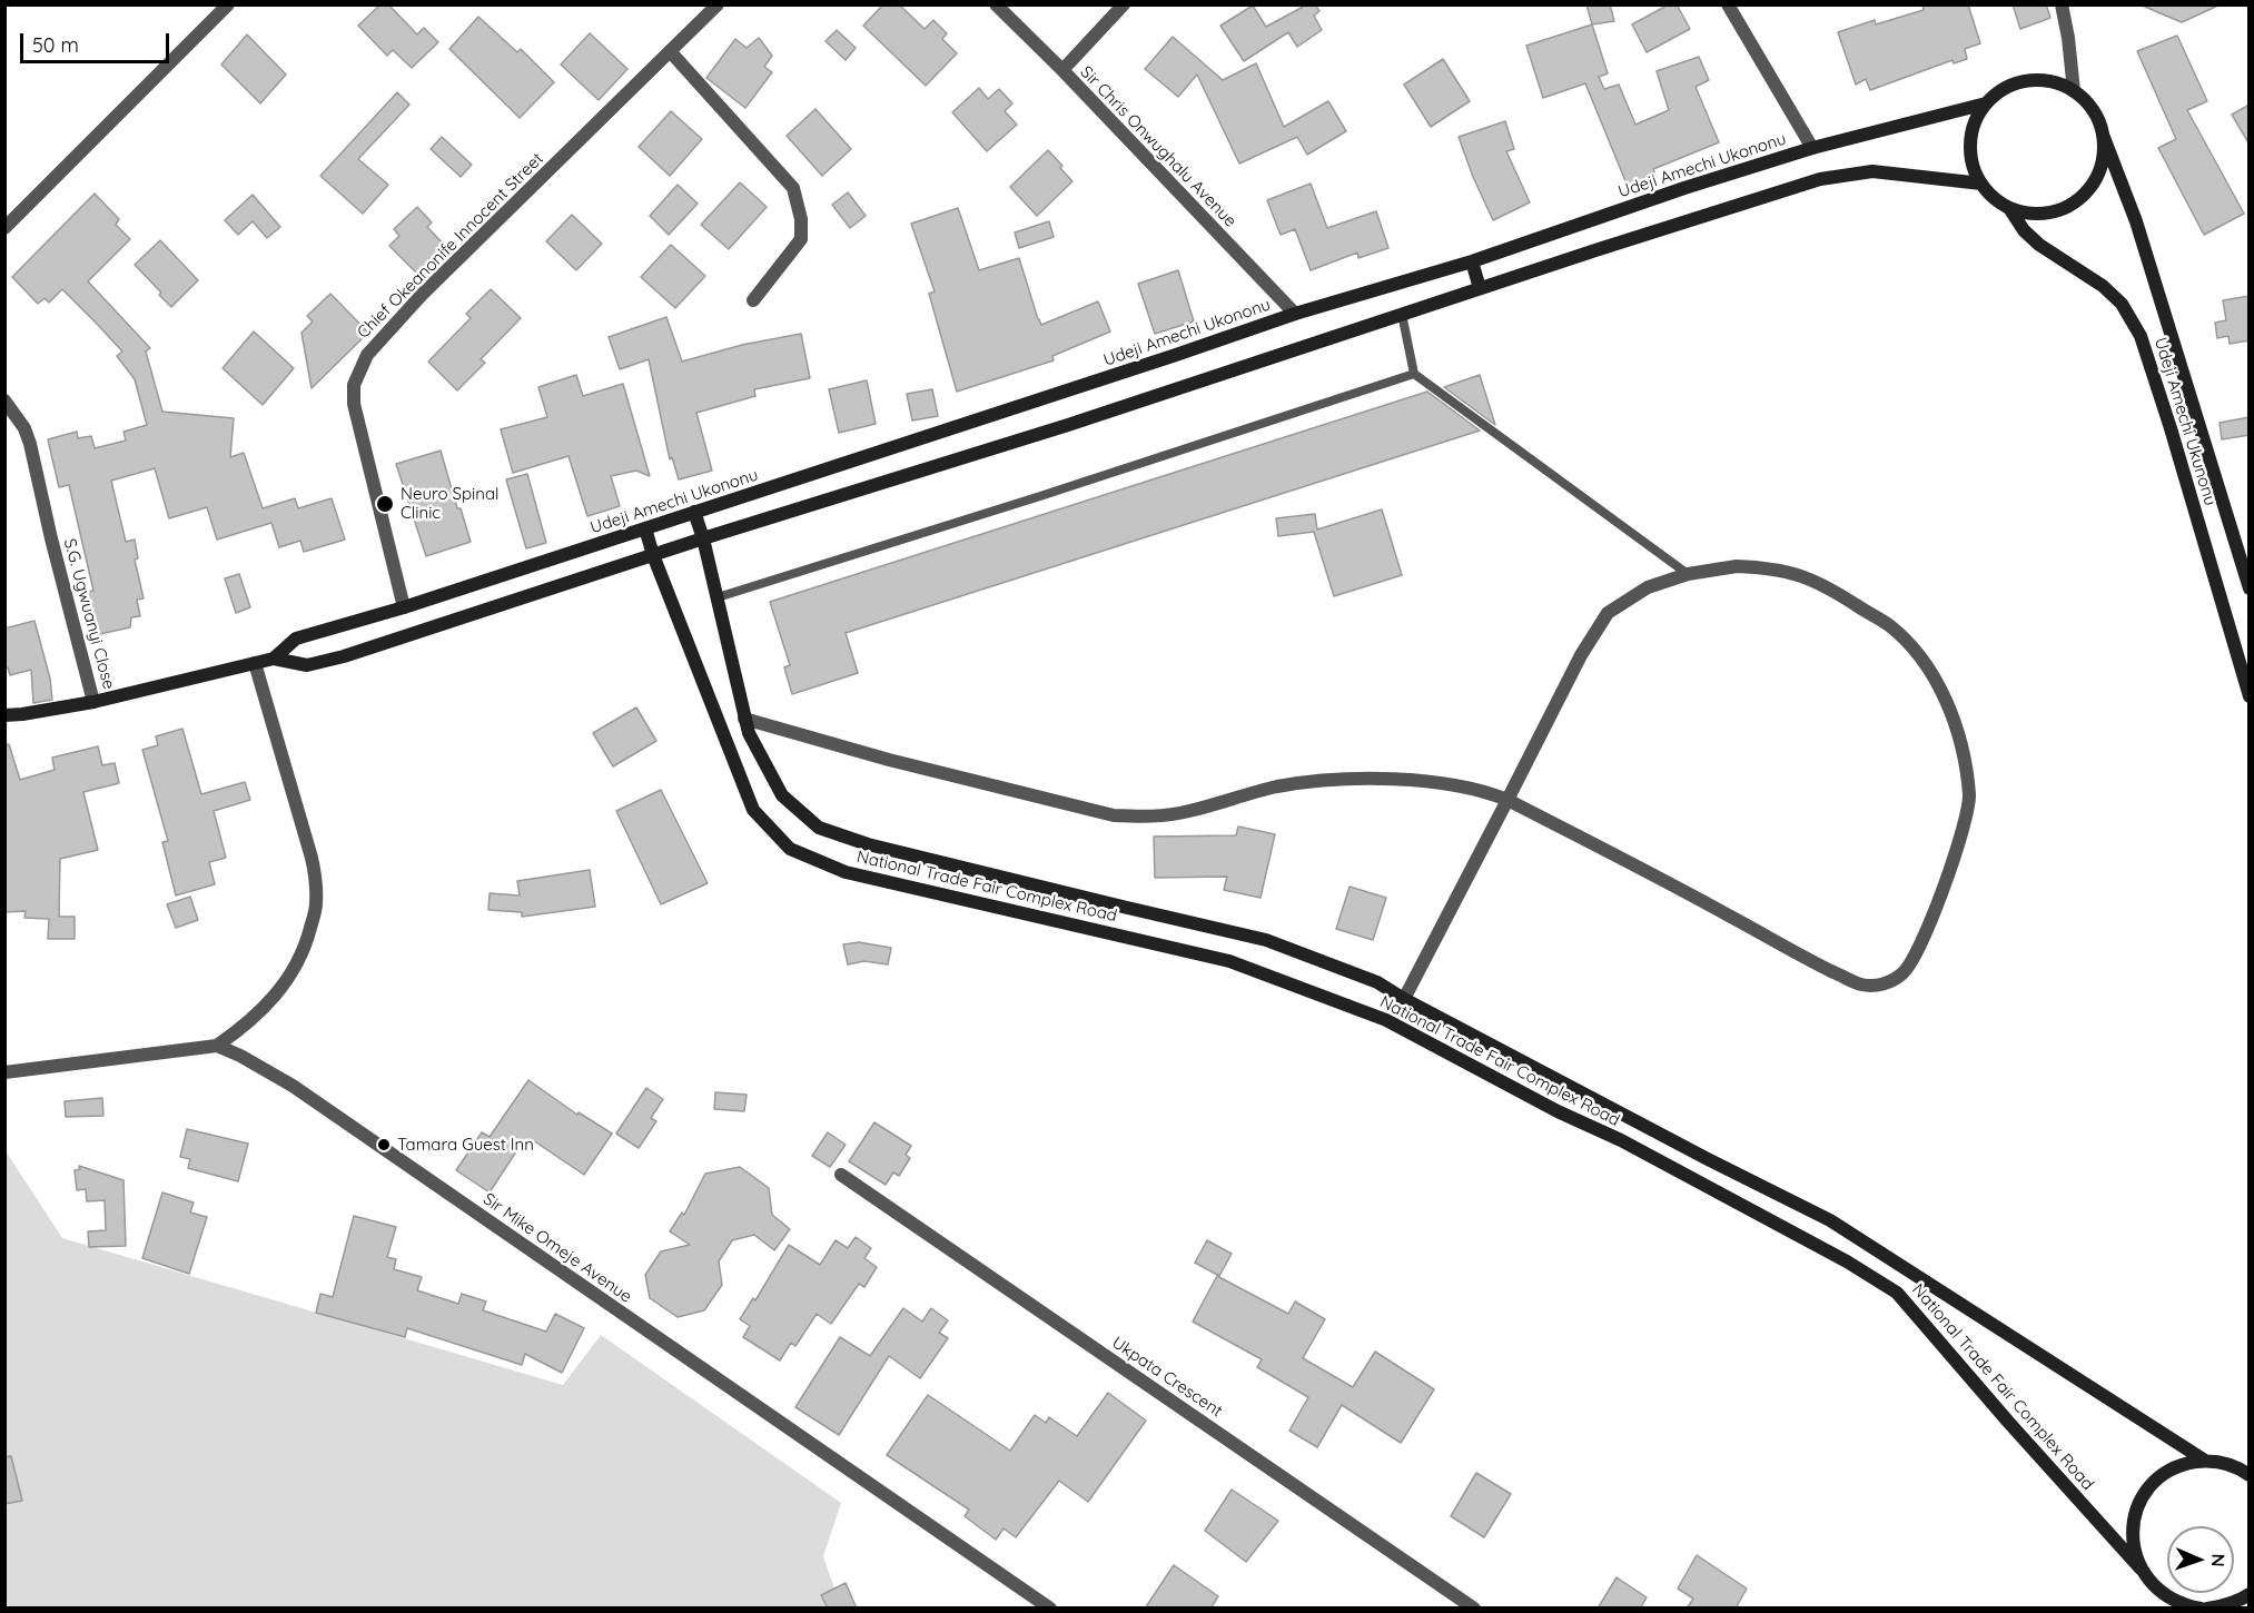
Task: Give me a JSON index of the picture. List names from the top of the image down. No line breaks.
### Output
{"streets":{"main road":["Udeji Amechi Ukononu","Udeji Amechi Ukunonu","S.G. Ugwuanyi Close","National Trade Fair Complex Road"],"street":["Sir Chris Onwughalu Avenue","Chief Okeanonife Innocent Street","Sir Mike Omeje Avenue","Ukpata Crescent"]},"crossings":[["Sir Chris Onwughalu Avenue","Udeji Amechi Ukononu"],["Udeji Amechi Ukononu","Chief Okeanonife Innocent Street"],["Udeji Amechi Ukononu","Udeji Amechi Ukunonu"],["Udeji Amechi Ukononu","S.G. Ugwuanyi Close"],["Udeji Amechi Ukononu","National Trade Fair Complex Road"]],"places":["Neuro Spinal Clinic","Tamara Guest Inn"],"scale_bar":"50 m","north":"right"}
